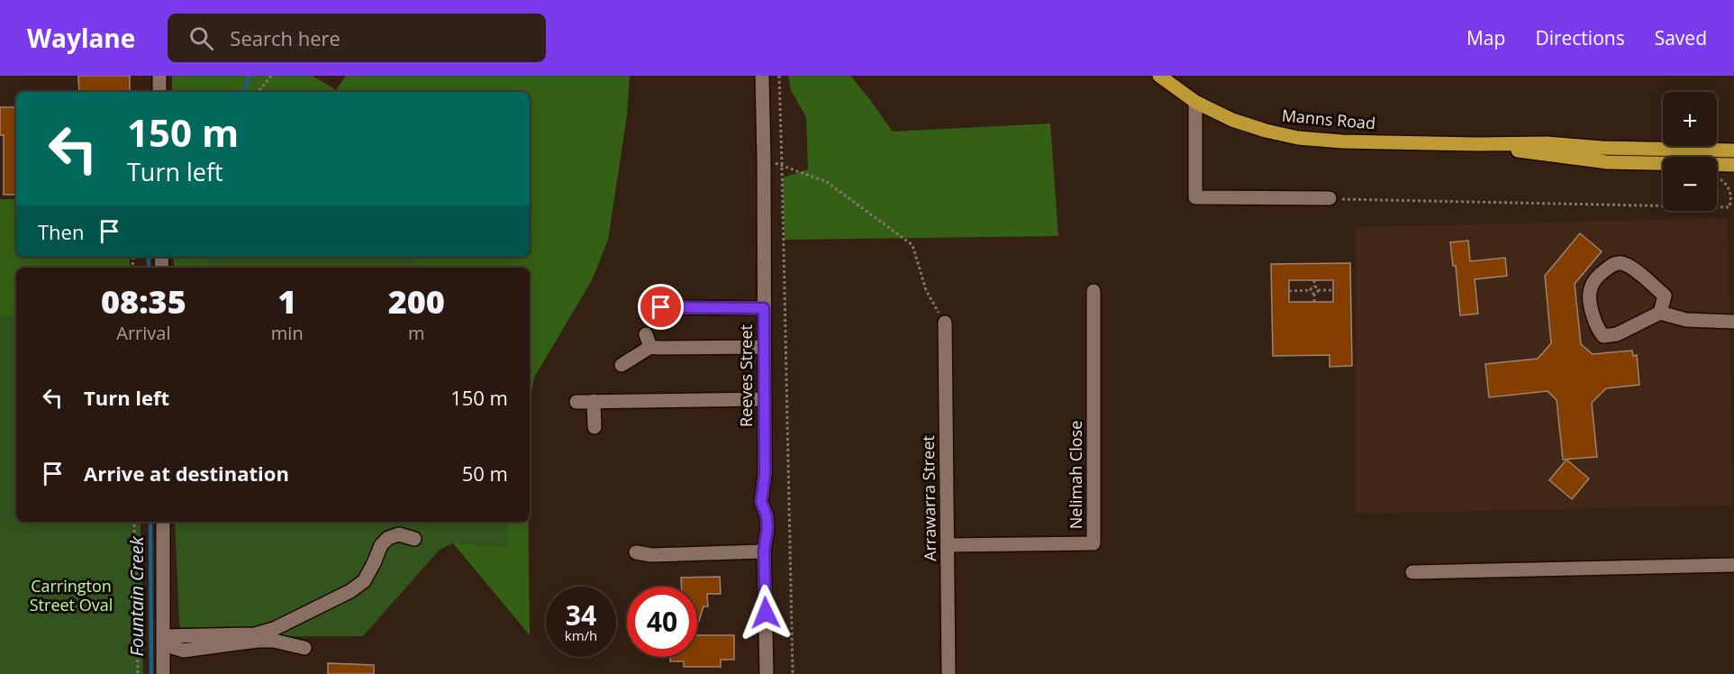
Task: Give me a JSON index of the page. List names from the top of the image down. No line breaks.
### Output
{"streets":{"main road":["Manns Road"],"street":["Reeves Street","Nelimah Close","Arrawarra Street"]},"crossings":[["Nelimah Close","Arrawarra Street"]],"water":["Fountain Creek"],"parks":["Carrington Street Oval"],"page":{"header":"Waylane","search":"Search here","nav":["Map","Directions","Saved"],"map_buttons":["+","−"],"turn":["150 m","Turn left"],"then":"Then","eta":["08:35","Arrival","1","min","200","m"],"list":[{"name":"Turn left","value":"150 m"},{"name":"Arrive at destination","value":"50 m"}],"speed":"34 km/h","limit":"40"}}
